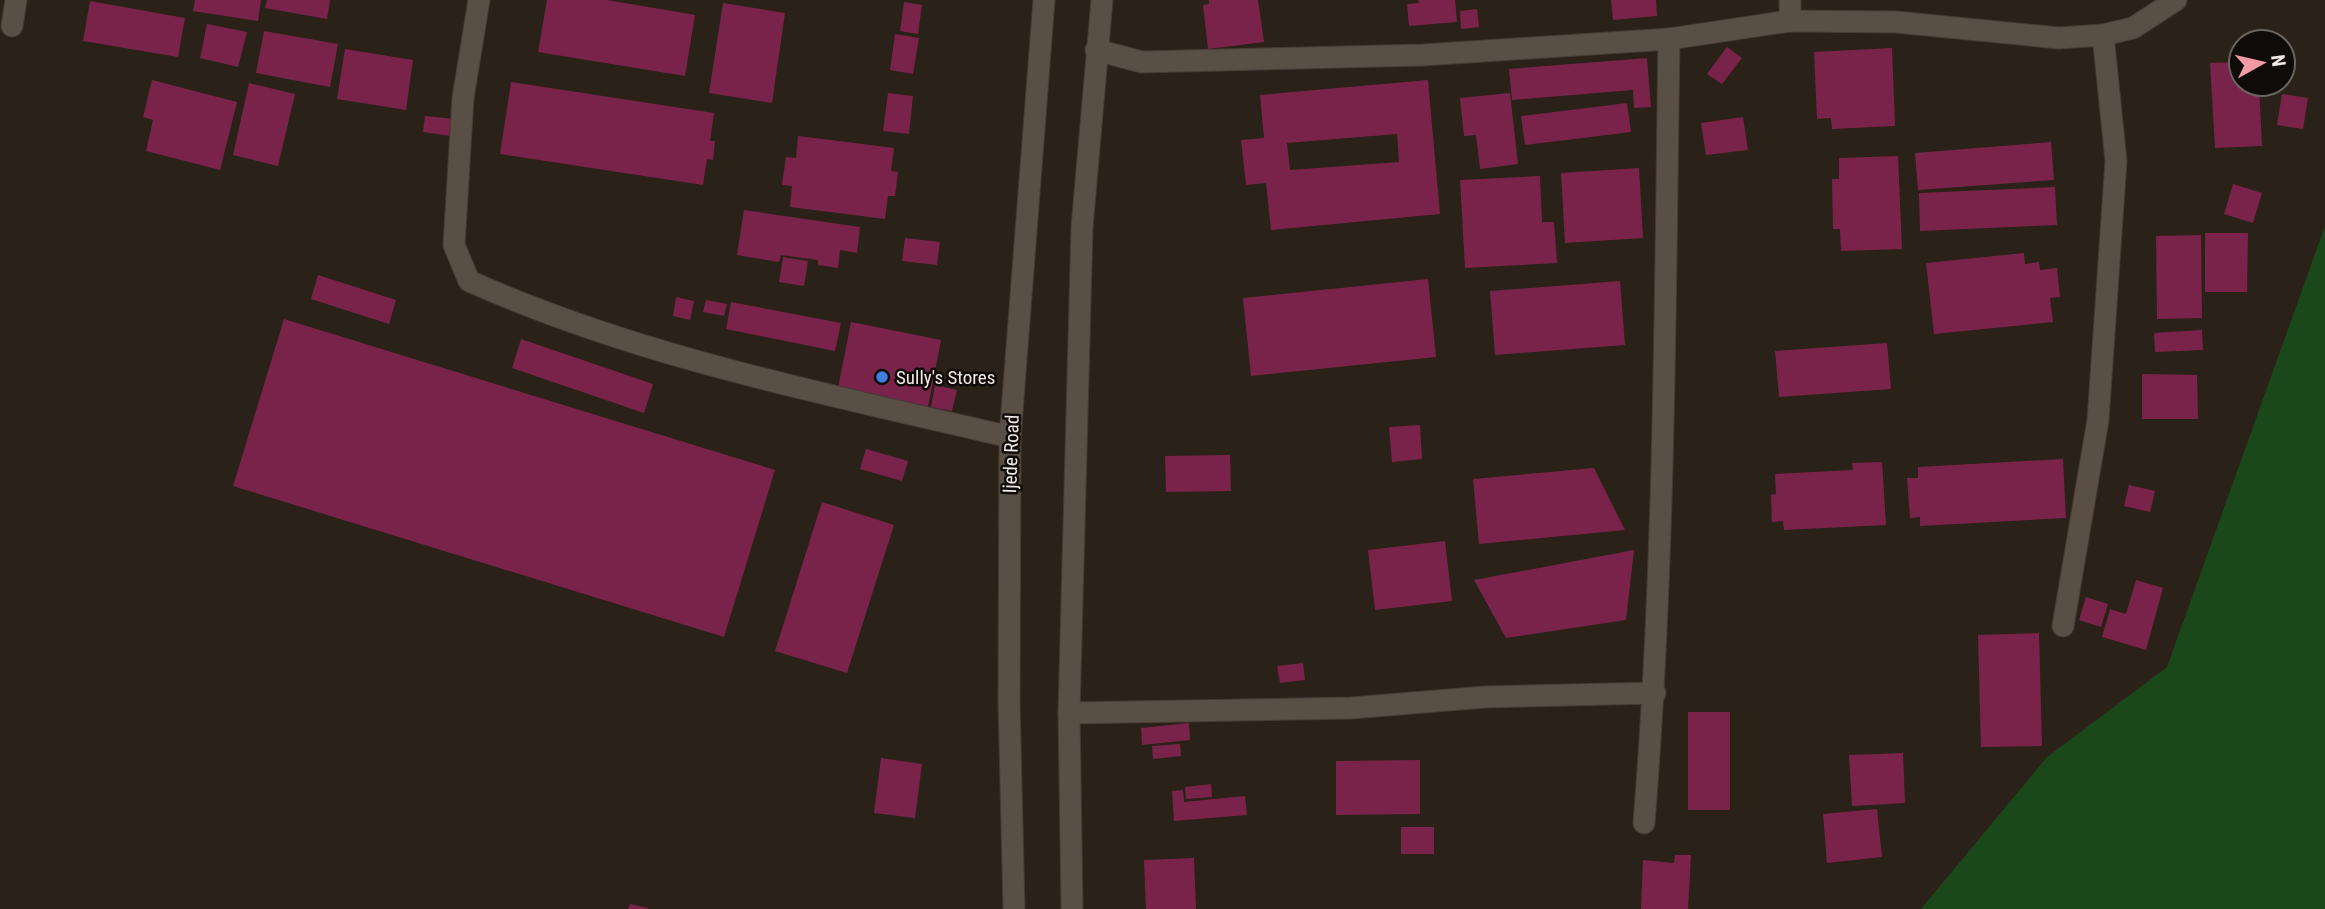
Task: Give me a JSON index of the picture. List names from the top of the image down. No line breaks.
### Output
{"streets":{"street":["Ijede Road"]},"places":["Sully's Stores"],"north":"right"}
